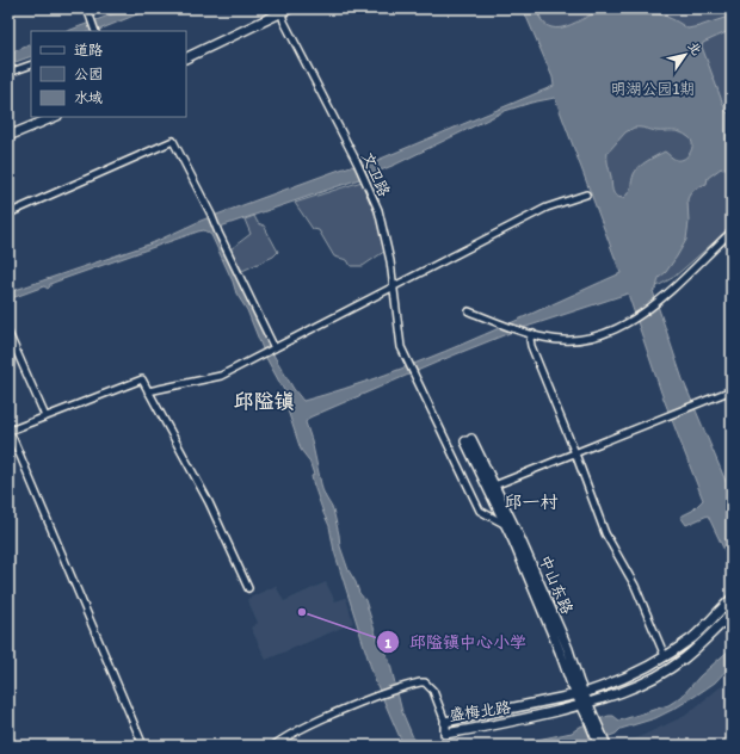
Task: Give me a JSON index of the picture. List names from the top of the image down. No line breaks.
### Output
{"streets":{"main road":["中山东路","盛梅北路"],"street":["文卫路"]},"crossings":[["文卫路","中山东路"],["中山东路","盛梅北路"]],"districts":["邱隘镇","邱一村"],"parks":["明湖公园1期"],"places":["邱隘镇中心小学"],"legend":["道路","公园","水域"],"north":"top right"}
